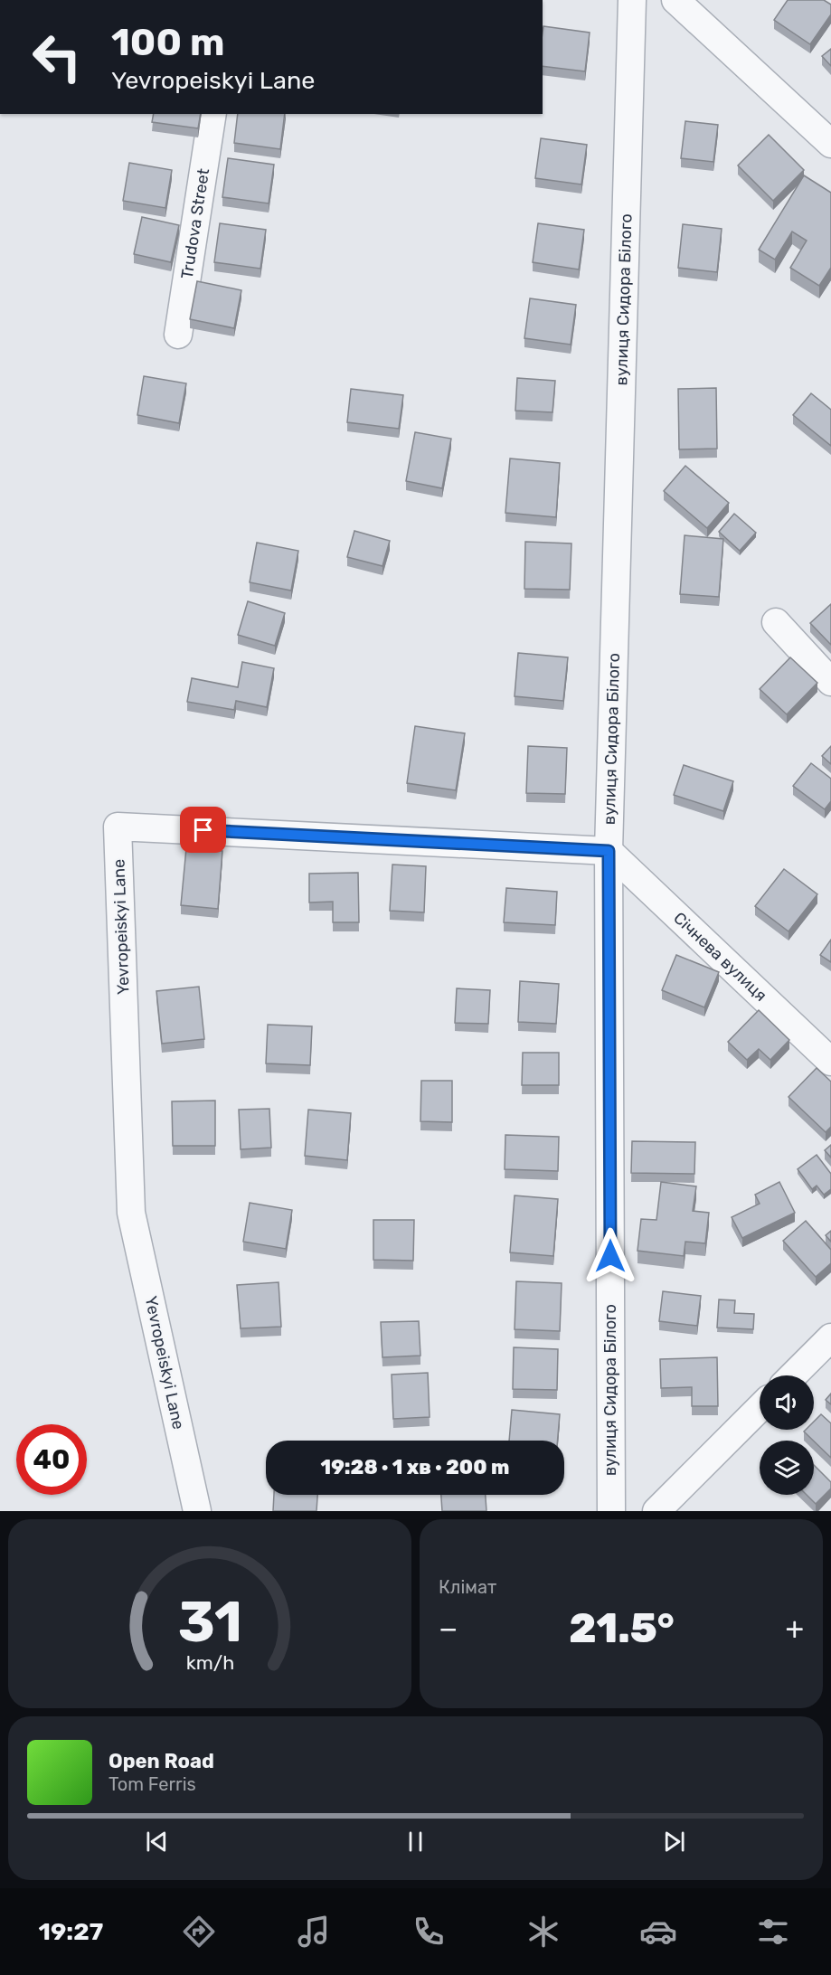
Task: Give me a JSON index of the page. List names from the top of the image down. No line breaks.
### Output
{"streets":{"street":["Trudova Street","вулиця Сидора Білого","Yevropeiskyi Lane","Січнева вулиця"]},"crossings":[["вулиця Сидора Білого","Yevropeiskyi Lane"],["вулиця Сидора Білого","Січнева вулиця"],["Yevropeiskyi Lane","Січнева вулиця"]],"page":{"turn":["100 m","Yevropeiskyi Lane"],"limit":"40","trip":"19:28 · 1 хв · 200 m","tile":"Клімат","heat":["−","21.5°","+"],"song":["Open Road","Tom Ferris"],"tabs":"19:27","gauge":["31","km/h"]}}
